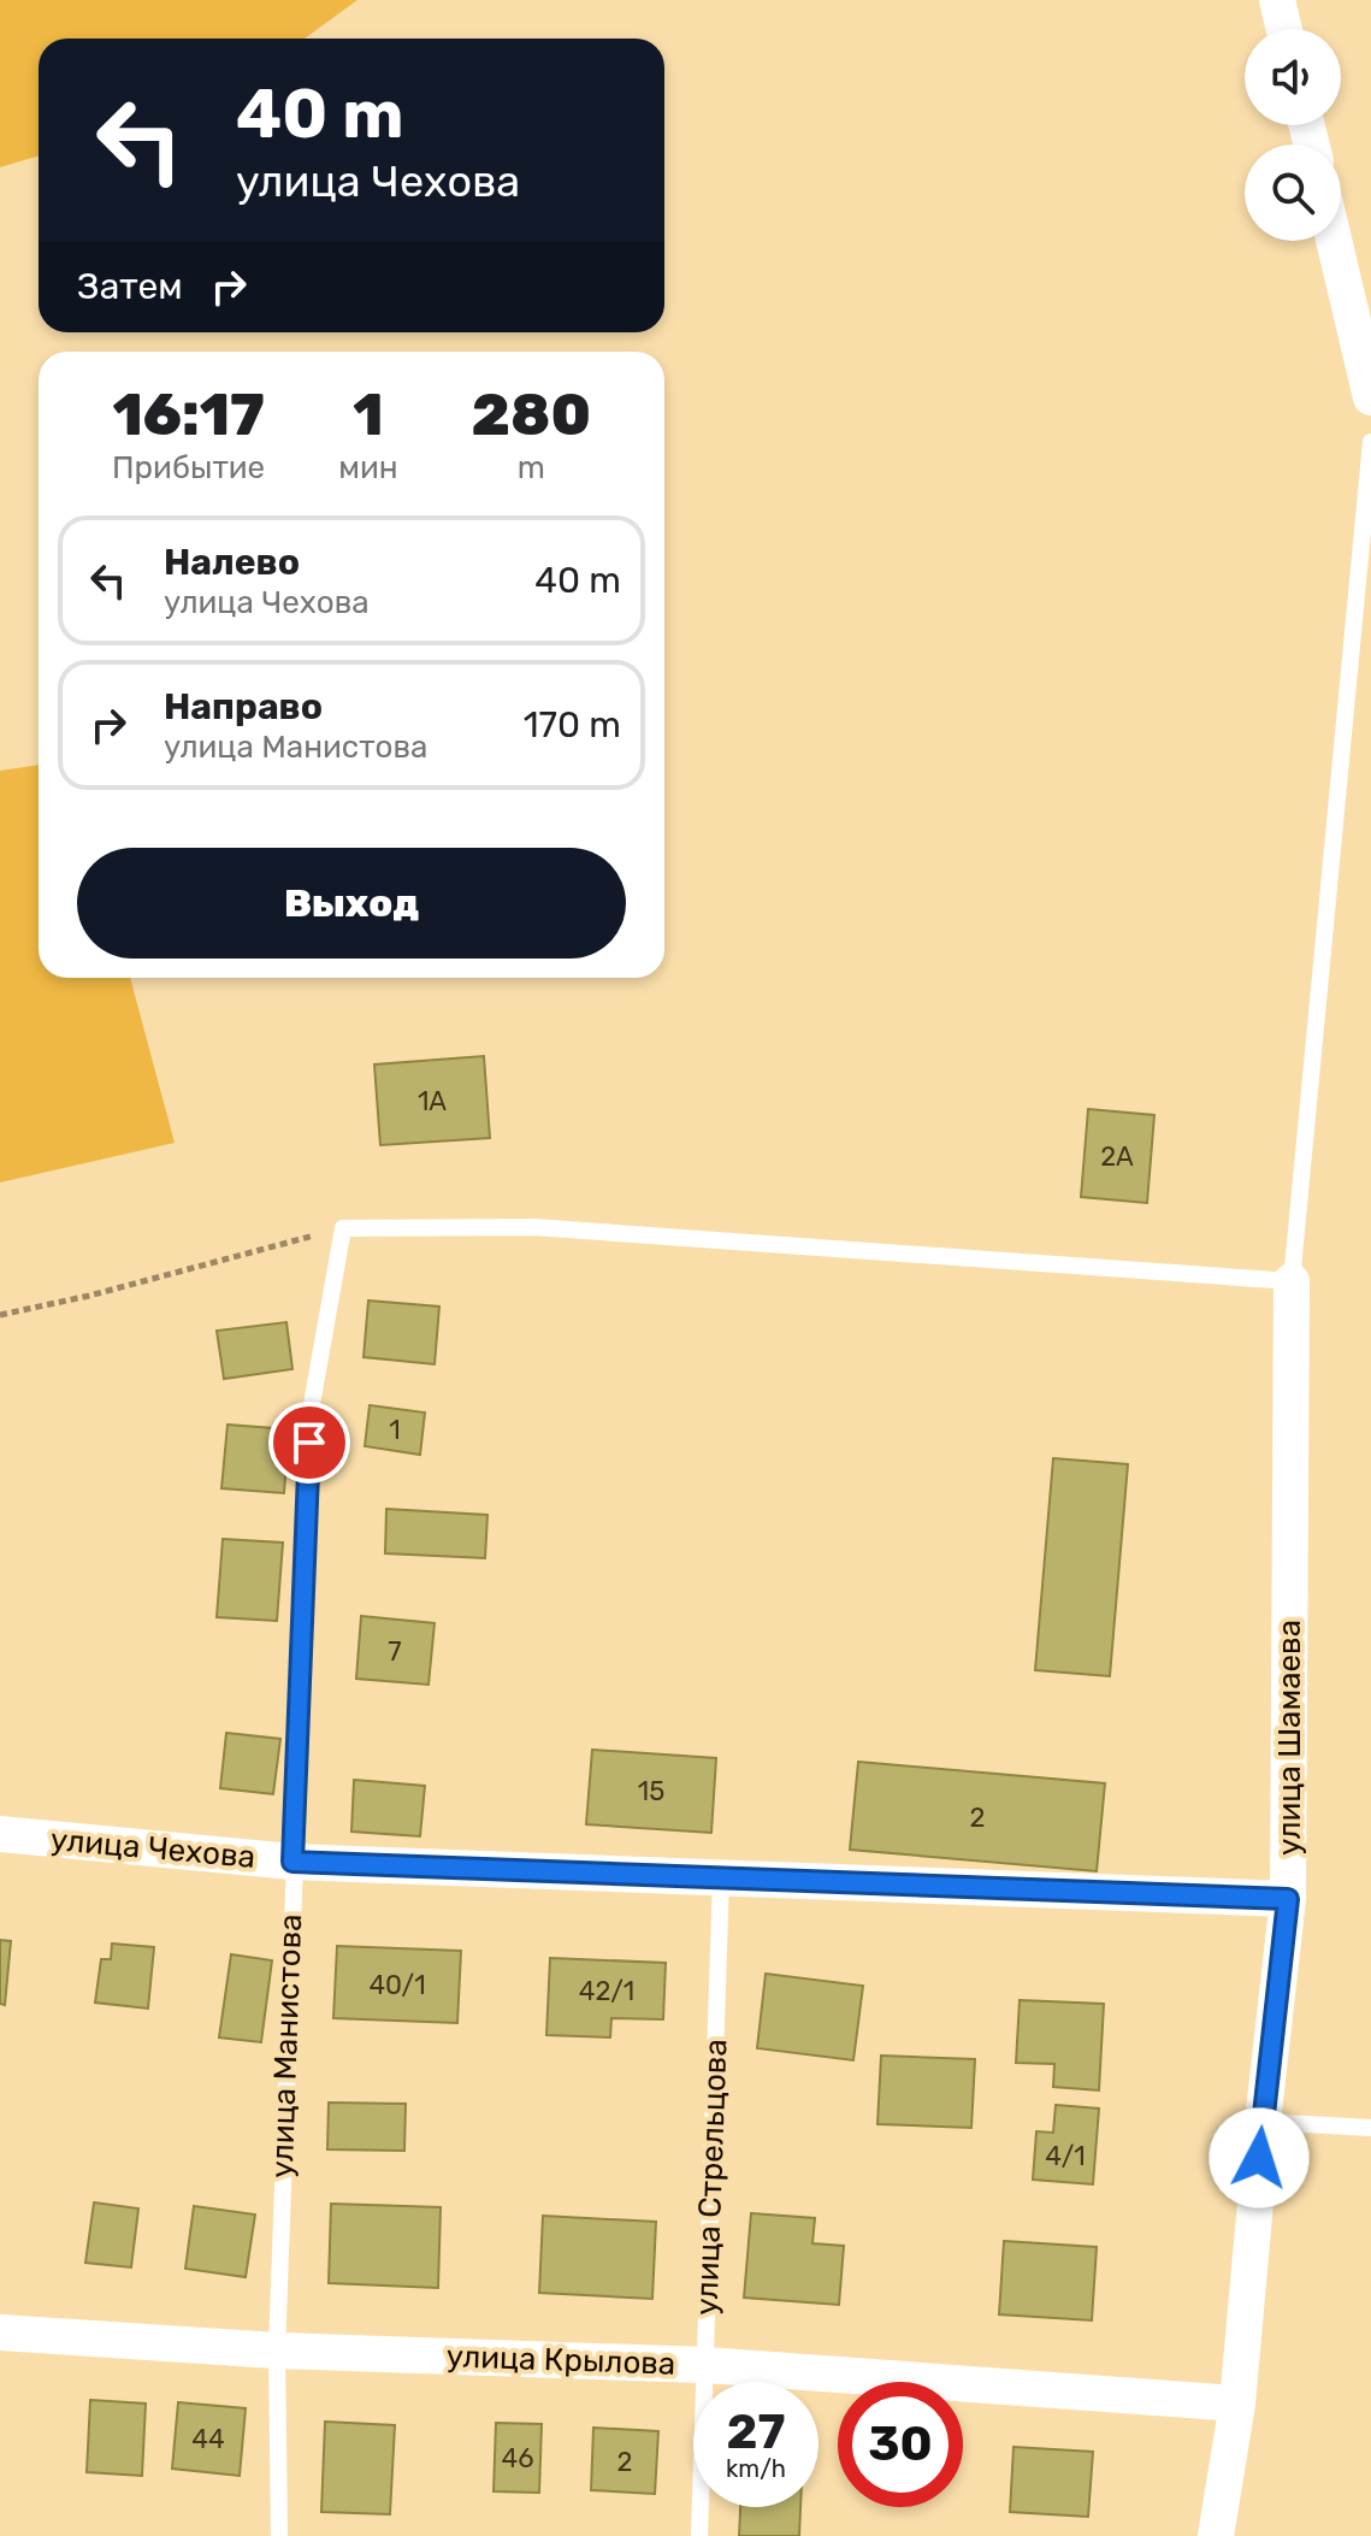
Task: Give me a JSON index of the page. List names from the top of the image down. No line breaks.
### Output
{"streets":{"street":["улица Шамаева","улица Чехова","улица Крылова"],"lane":["улица Манистова","улица Стрельцова"]},"crossings":[["улица Шамаева","улица Чехова"],["улица Шамаева","улица Крылова"],["улица Чехова","улица Манистова"],["улица Чехова","улица Стрельцова"],["улица Манистова","улица Крылова"],["улица Стрельцова","улица Крылова"]],"house_numbers":["1А","2А","1","7","15","2","40/1","42/1","4/1","44","46","2"],"page":{"turn":["40 m","улица Чехова"],"then":"Затем","eta":["16:17","Прибытие","1","мин","280","m"],"list":[{"name":"Налево","note":"улица Чехова","value":"40 m"},{"name":"Направо","note":"улица Манистова","value":"170 m"}],"buttons":"Выход","speed":"27 km/h","limit":"30"}}
